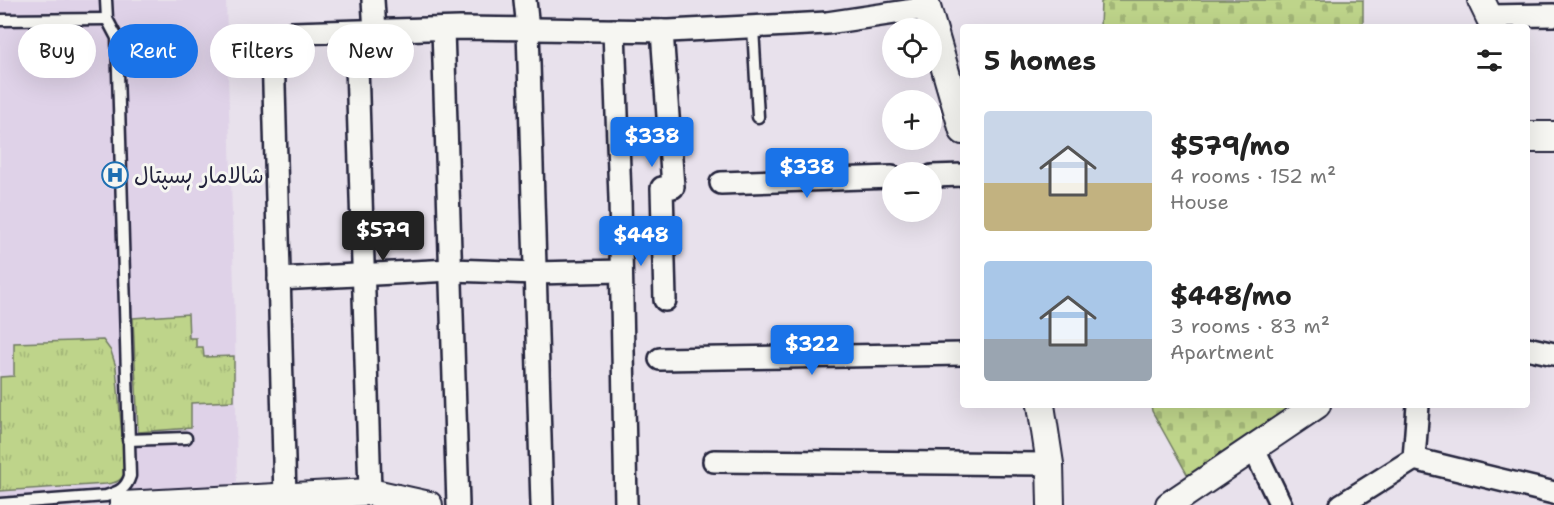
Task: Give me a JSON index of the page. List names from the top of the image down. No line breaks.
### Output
{"places":{"hospital":["شالامار ہسپتال"]},"page":{"map_buttons":["+","−"],"chip":["Buy","Rent","Filters","New"],"heading":"5 homes","list":[{"name":"$579/mo","note":"4 rooms · 152 m² · House"},{"name":"$448/mo","note":"3 rooms · 83 m² · Apartment"}],"price":["$338","$338","$579","$448","$322"]}}
